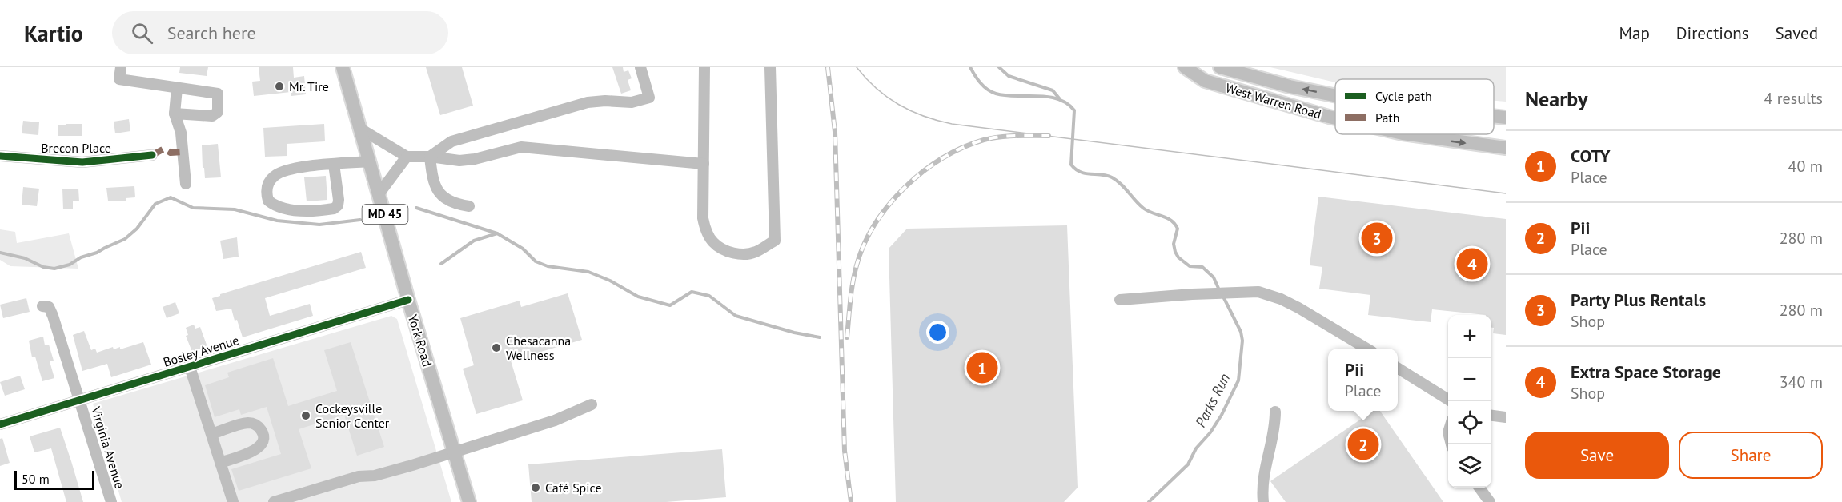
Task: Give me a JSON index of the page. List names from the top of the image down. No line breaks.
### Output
{"streets":{"main road":["West Warren Road","MD 45","York Road"],"street":["Brecon Place","Bosley Avenue","Virginia Avenue"]},"crossings":[["York Road","Bosley Avenue"],["Bosley Avenue","Virginia Avenue"]],"water":["Parks Run"],"places":["Mr. Tire","Chesacanna Wellness","Cockeysville Senior Center","Café Spice"],"legend":["Cycle path","Path"],"scale_bar":"50 m","page":{"header":"Kartio","search":"Search here","nav":["Map","Directions","Saved"],"heading":["Nearby","4 results"],"list":[{"mark":"1","name":"COTY","note":"Place","value":"40 m"},{"mark":"2","name":"Pii","note":"Place","value":"280 m"},{"mark":"3","name":"Party Plus Rentals","note":"Shop","value":"280 m"},{"mark":"4","name":"Extra Space Storage","note":"Shop","value":"340 m"}],"pins":["3","4","1","2"],"map_buttons":["+","−"],"popup":["Pii","Place"],"buttons":["Save","Share"],"scale":"50 m"}}
